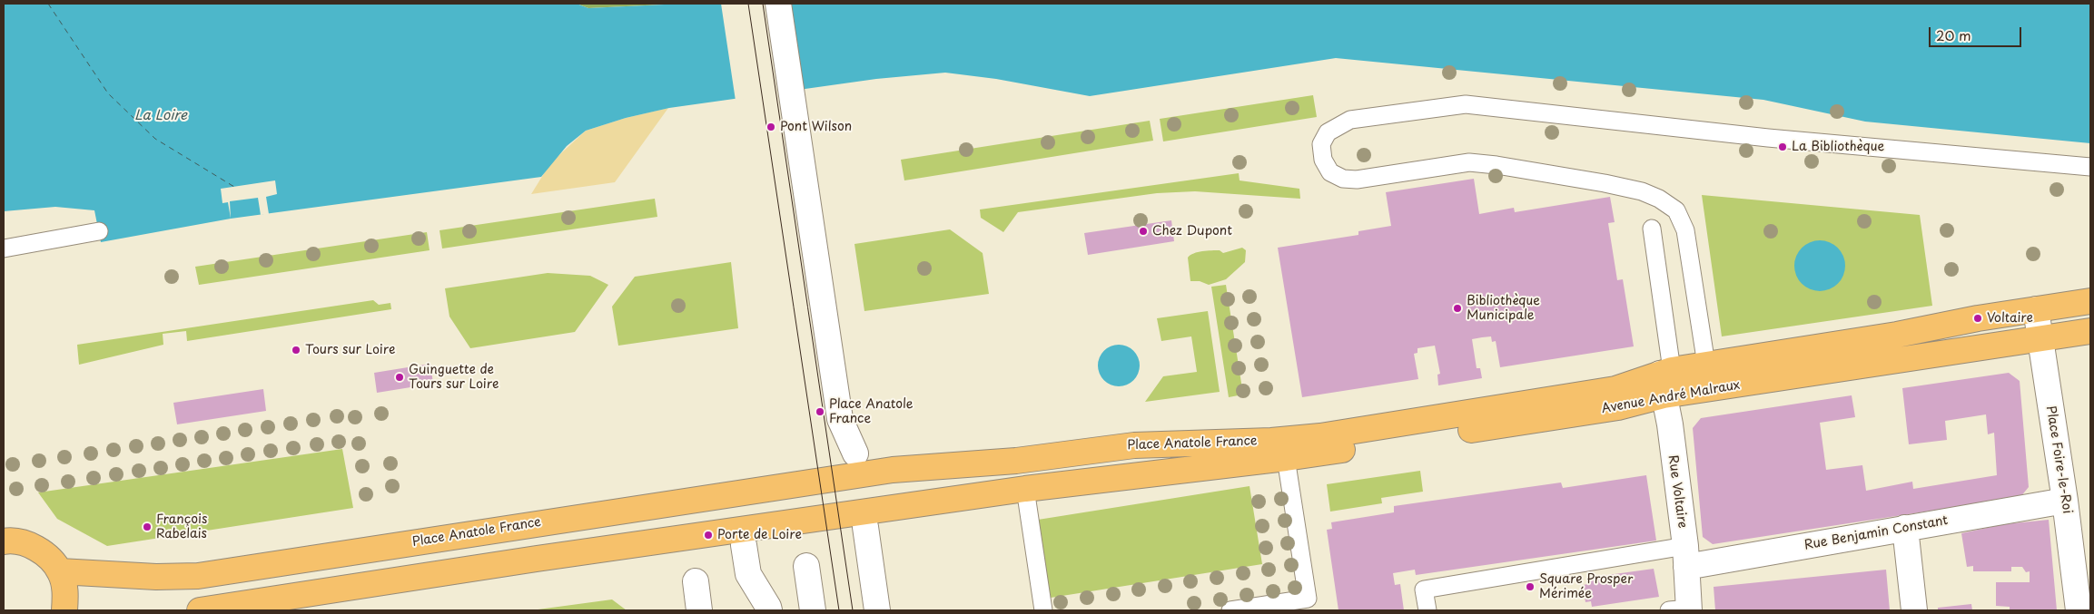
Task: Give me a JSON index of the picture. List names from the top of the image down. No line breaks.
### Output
{"streets":{"main road":["Avenue André Malraux","Place Anatole France"],"street":["Place Foire-le-Roi","Rue Voltaire","Rue Benjamin Constant"]},"crossings":[["Avenue André Malraux","Place Anatole France"],["Avenue André Malraux","Place Foire-le-Roi"],["Avenue André Malraux","Rue Voltaire"],["Place Foire-le-Roi","Rue Benjamin Constant"],["Rue Voltaire","Rue Benjamin Constant"]],"water":["La Loire"],"places":["Pont Wilson","La Bibliothèque","Chez Dupont","Bibliothèque Municipale","Voltaire","Tours sur Loire","Guinguette de Tours sur Loire","Place Anatole France","François Rabelais","Porte de Loire","Square Prosper Mérimée"],"scale_bar":"20 m"}
